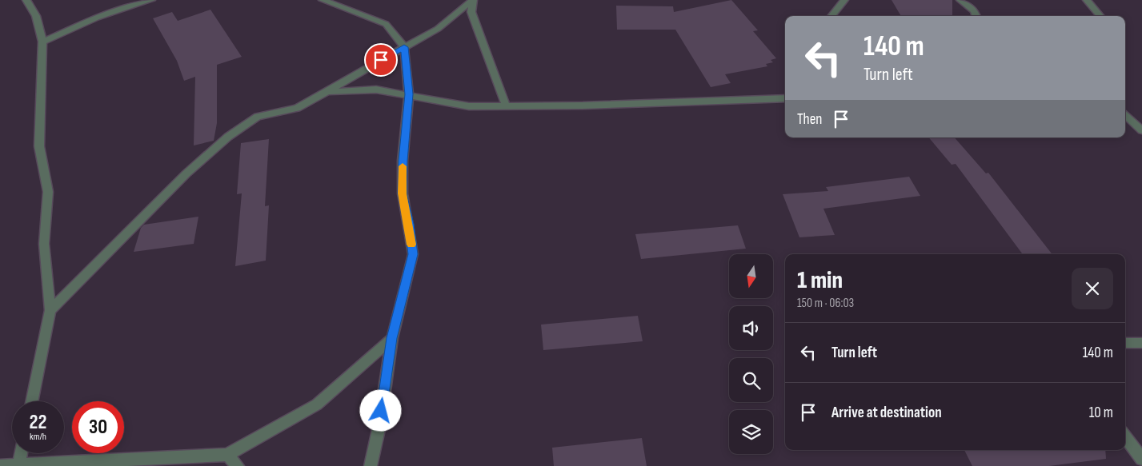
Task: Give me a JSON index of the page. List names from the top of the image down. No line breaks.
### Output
{"north":"bottom","page":{"turn":["140 m","Turn left"],"then":"Then","heading":["1 min","150 m · 06:03"],"list":[{"name":"Turn left","value":"140 m"},{"name":"Arrive at destination","value":"10 m"}],"speed":"22 km/h","limit":"30"}}
